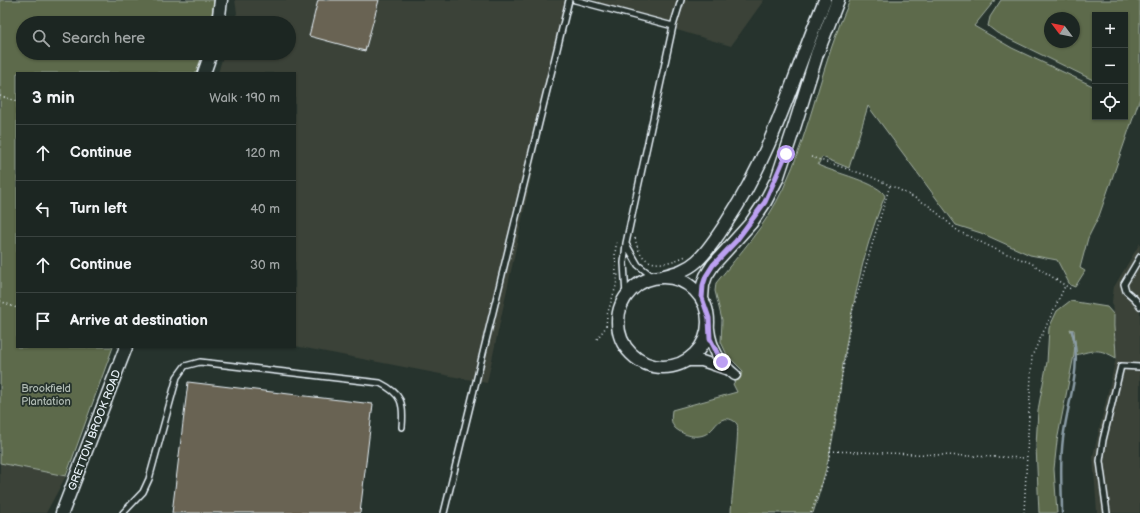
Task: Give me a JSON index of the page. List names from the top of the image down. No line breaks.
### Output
{"streets":{"street":["GRETTON BROOK ROAD"]},"parks":["Brookfield Plantation"],"north":"top left","page":{"map_buttons":["+","−"],"search":"Search here","heading":["3 min","Walk · 190 m"],"list":[["Continue","120 m"],["Turn left","40 m"],["Continue","30 m"],"Arrive at destination"]}}
